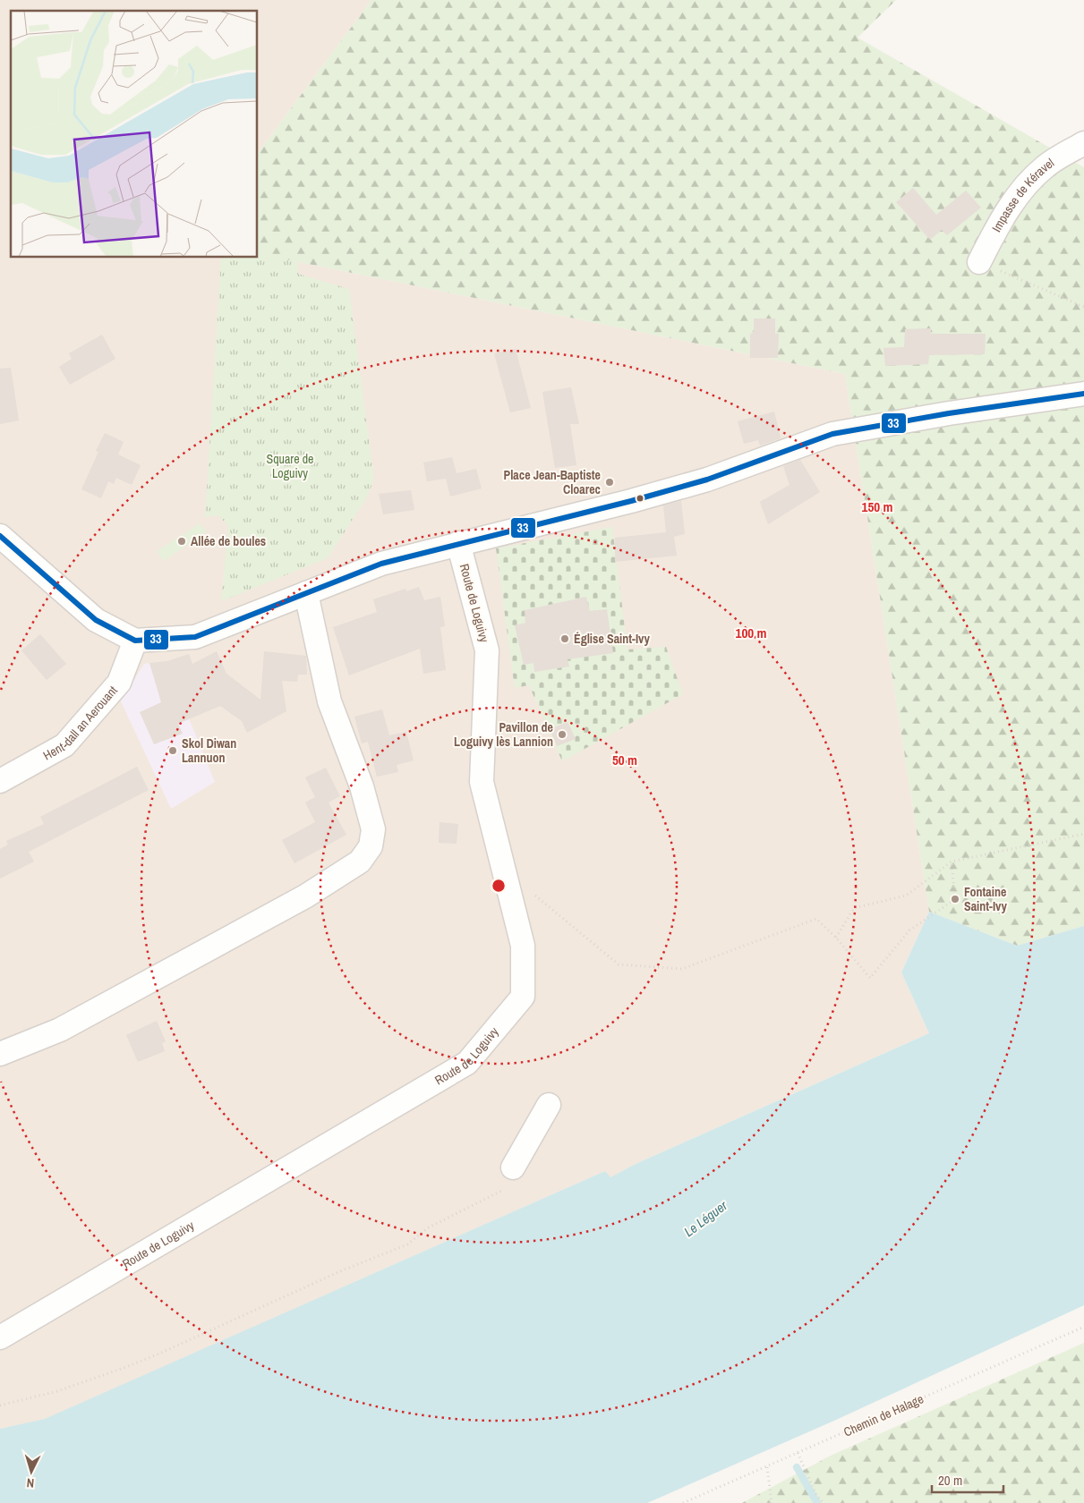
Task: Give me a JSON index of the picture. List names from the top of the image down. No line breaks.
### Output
{"streets":{"street":["Impasse de Kéravel","Route de Loguivy","Hent-dall an Aerouant"],"path":["Chemin de Halage"]},"water":["Le Léguer"],"parks":["Square de Loguivy"],"places":["Place Jean-Baptiste Cloarec","Allée de boules","Église Saint-Ivy","Pavillon de Loguivy lès Lannion","Skol Diwan Lannuon","Fontaine Saint-Ivy"],"lines":["transit line 33"],"scale_bar":"20 m","north":"bottom","rings":["150 m","100 m","50 m"]}
